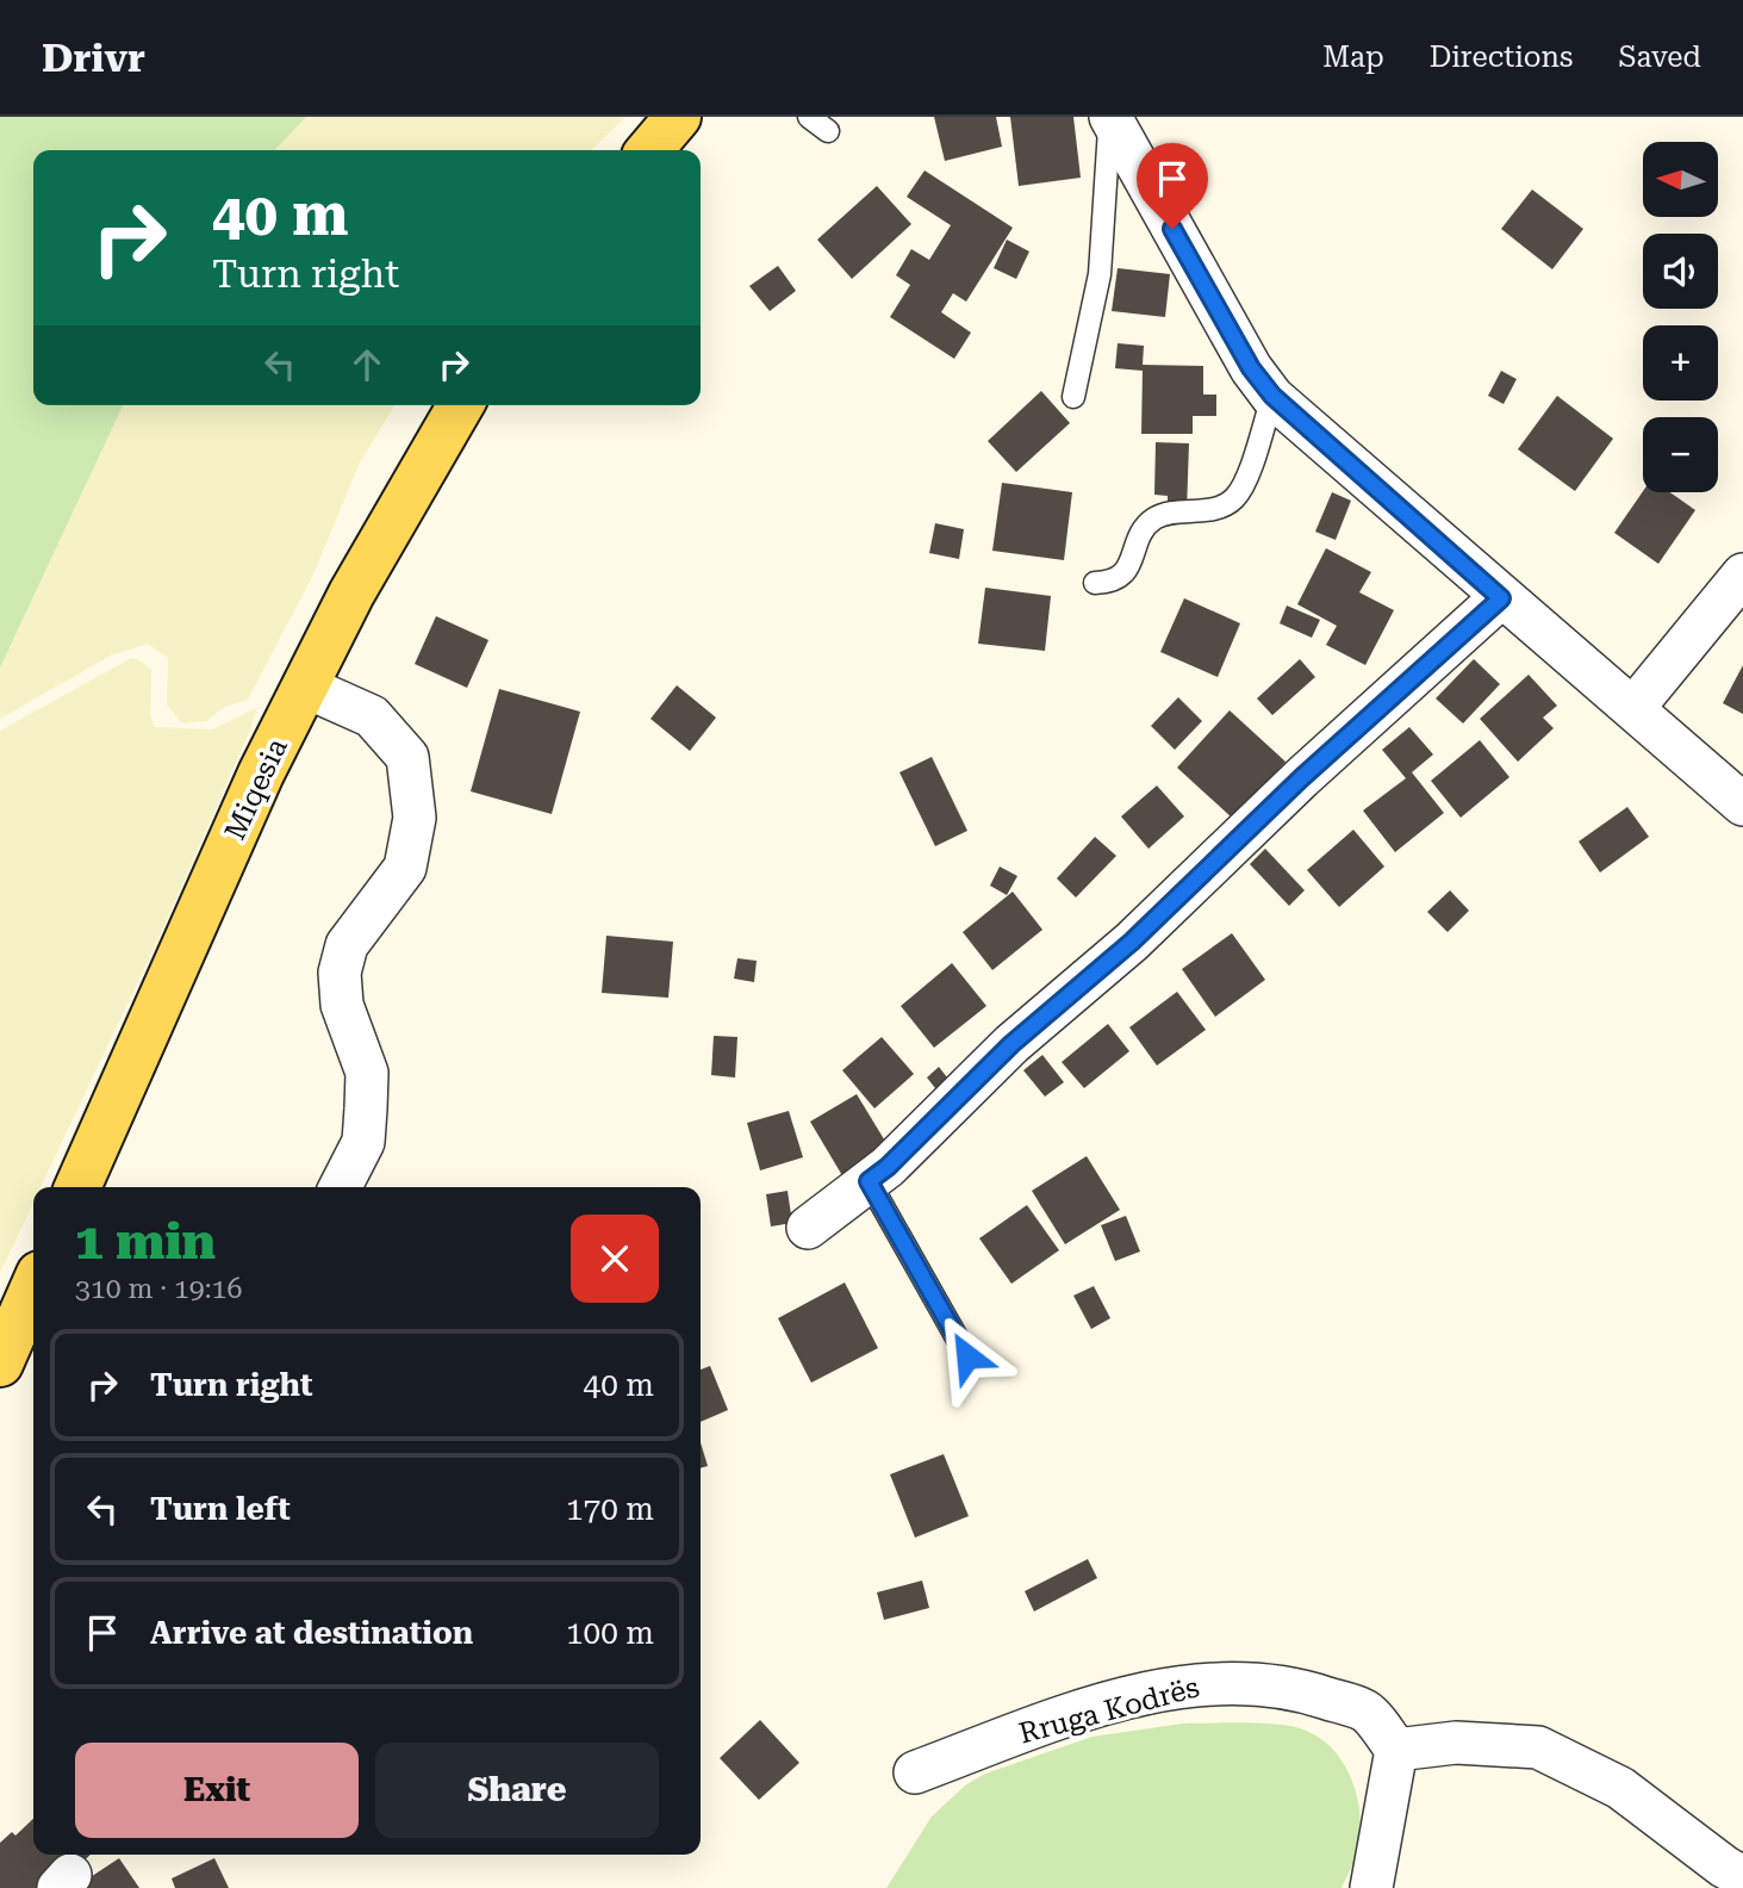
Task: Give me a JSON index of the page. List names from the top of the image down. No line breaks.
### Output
{"streets":{"main road":["Miqesia"],"street":["Rruga Kodrës"]},"north":"left","page":{"header":"Drivr","nav":["Map","Directions","Saved"],"map_buttons":["+","−"],"turn":["40 m","Turn right"],"heading":["1 min","310 m · 19:16"],"list":[{"name":"Turn right","value":"40 m"},{"name":"Turn left","value":"170 m"},{"name":"Arrive at destination","value":"100 m"}],"buttons":["Exit","Share"]}}
